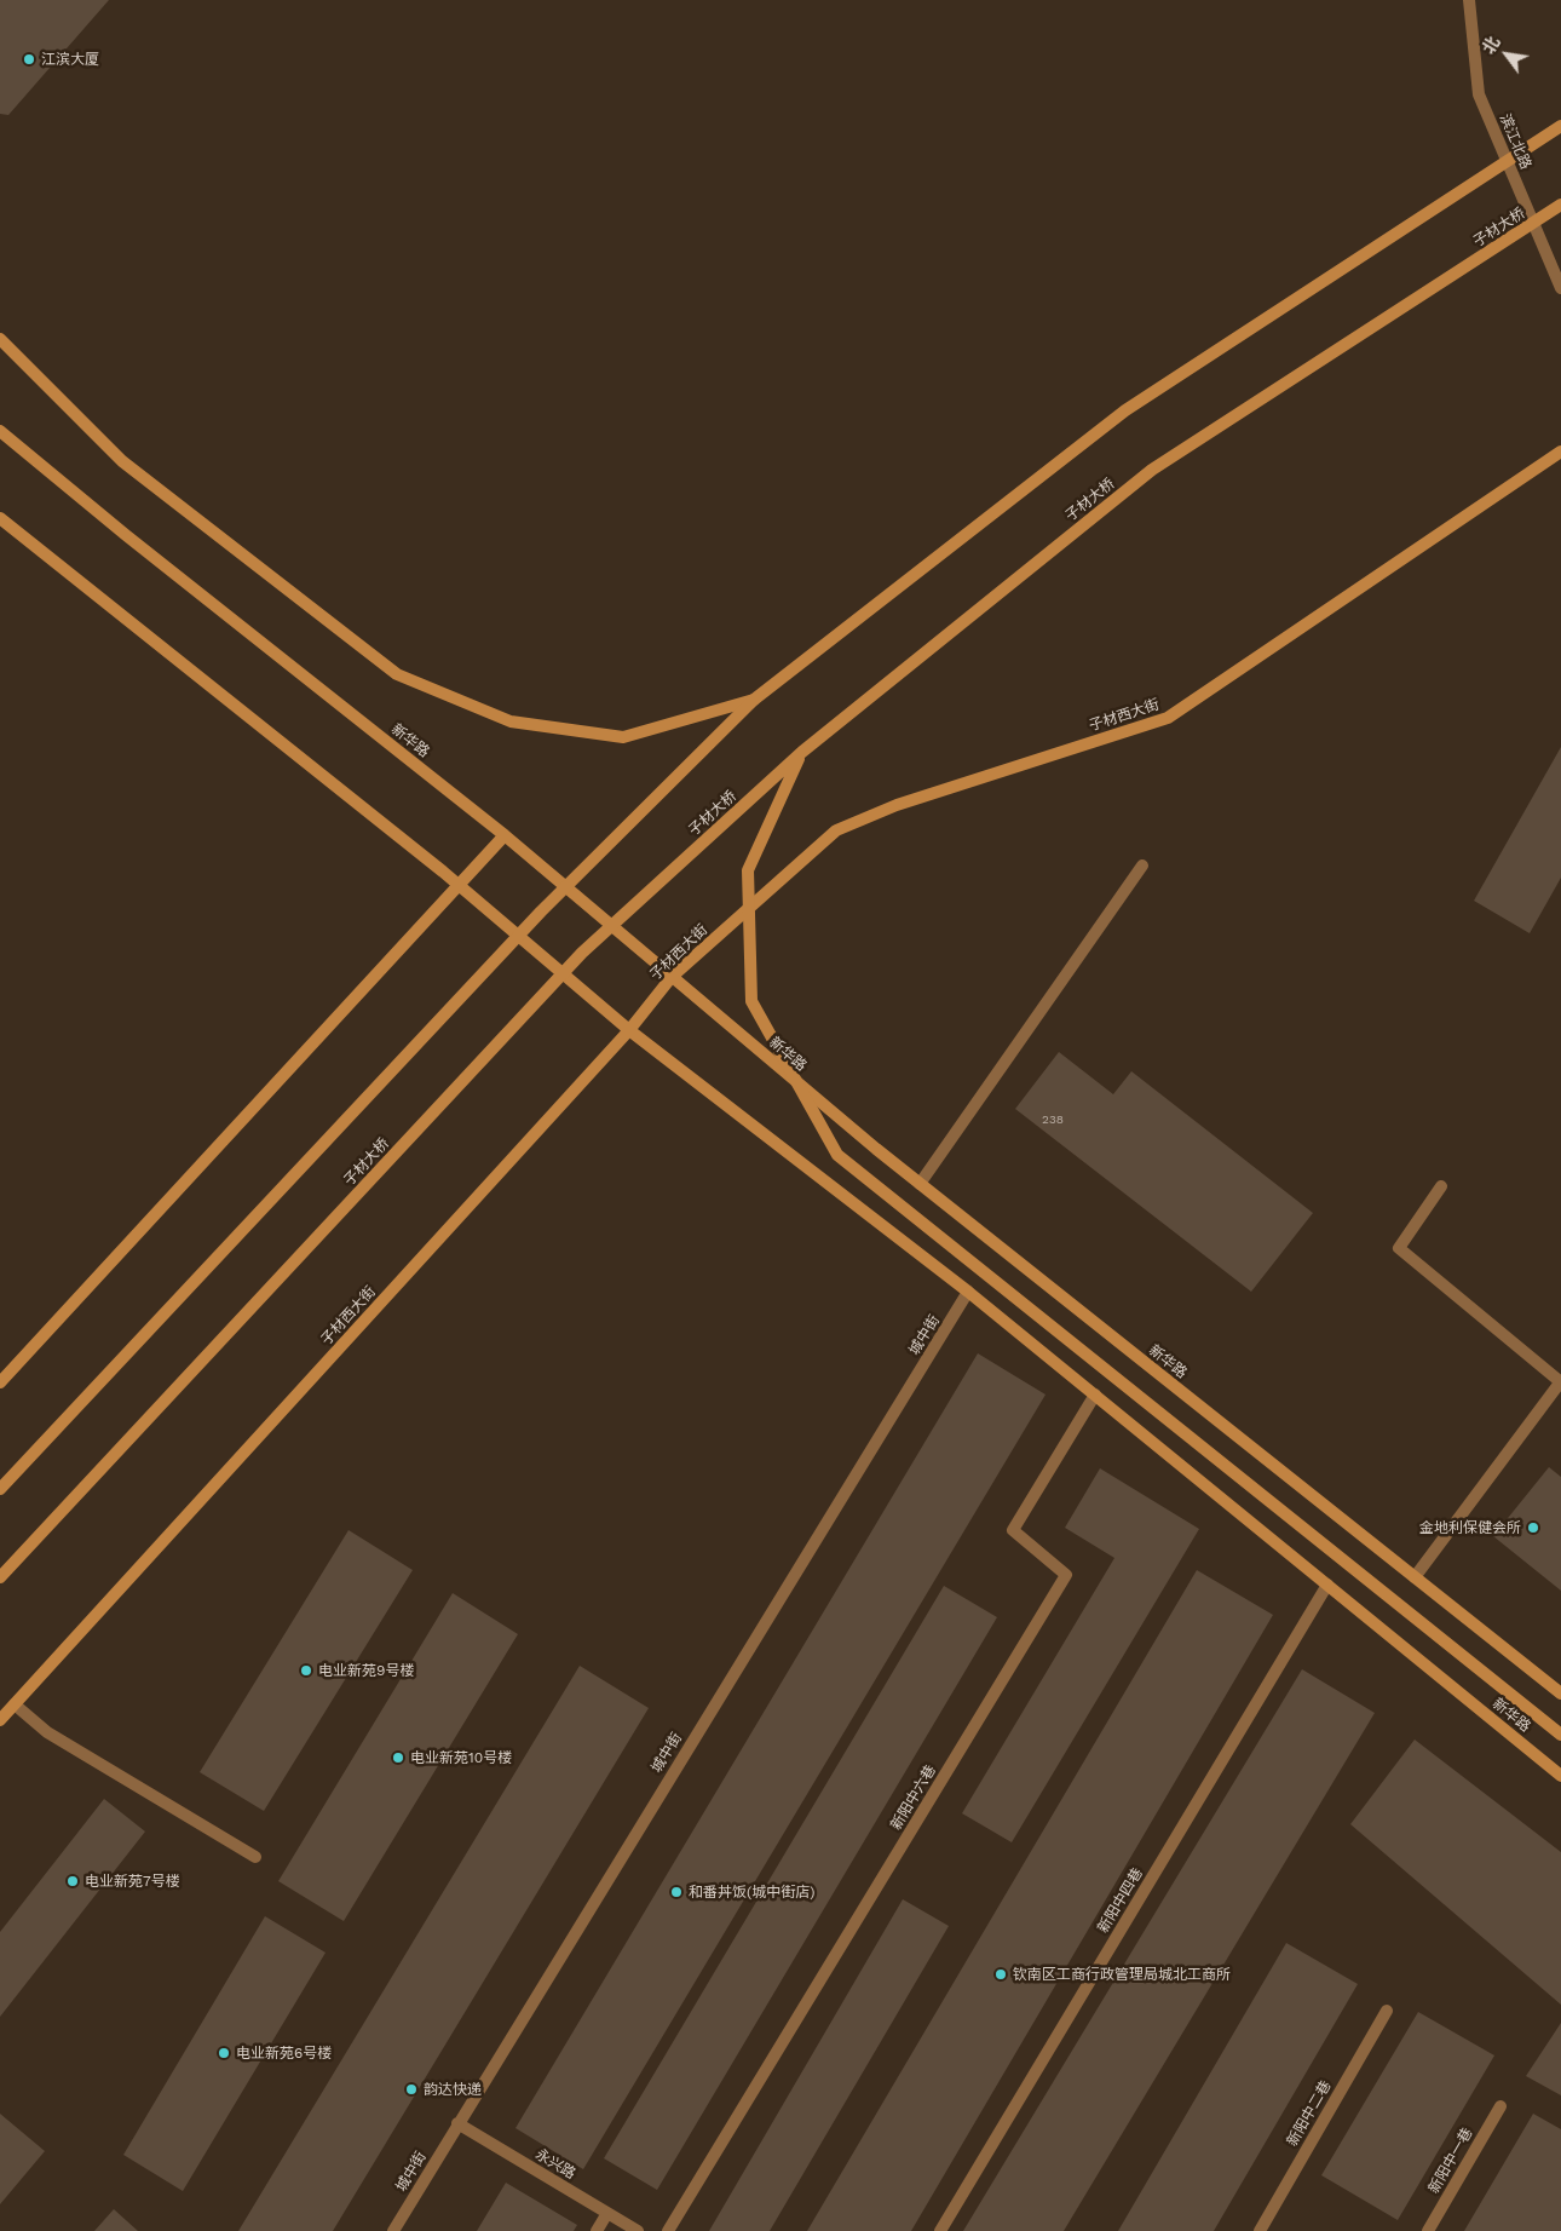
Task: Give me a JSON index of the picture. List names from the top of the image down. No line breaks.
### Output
{"streets":{"main road":["子材大桥","子材西大街","新华路"],"street":["滨江北路","城中街","新阳中六巷","新阳中四巷","新阳中二巷","新阳中一巷","永兴路"]},"crossings":[["子材西大街","新华路"],["新华路","城中街"],["新华路","新阳中六巷"],["新华路","新阳中四巷"],["城中街","永兴路"]],"places":["江滨大厦","金地利保健会所","电业新苑9号楼","电业新苑10号楼","电业新苑7号楼","和番丼饭(城中街店)","钦南区工商行政管理局城北工商所","电业新苑6号楼","韵达快递"],"house_numbers":["238"],"north":"top left"}
